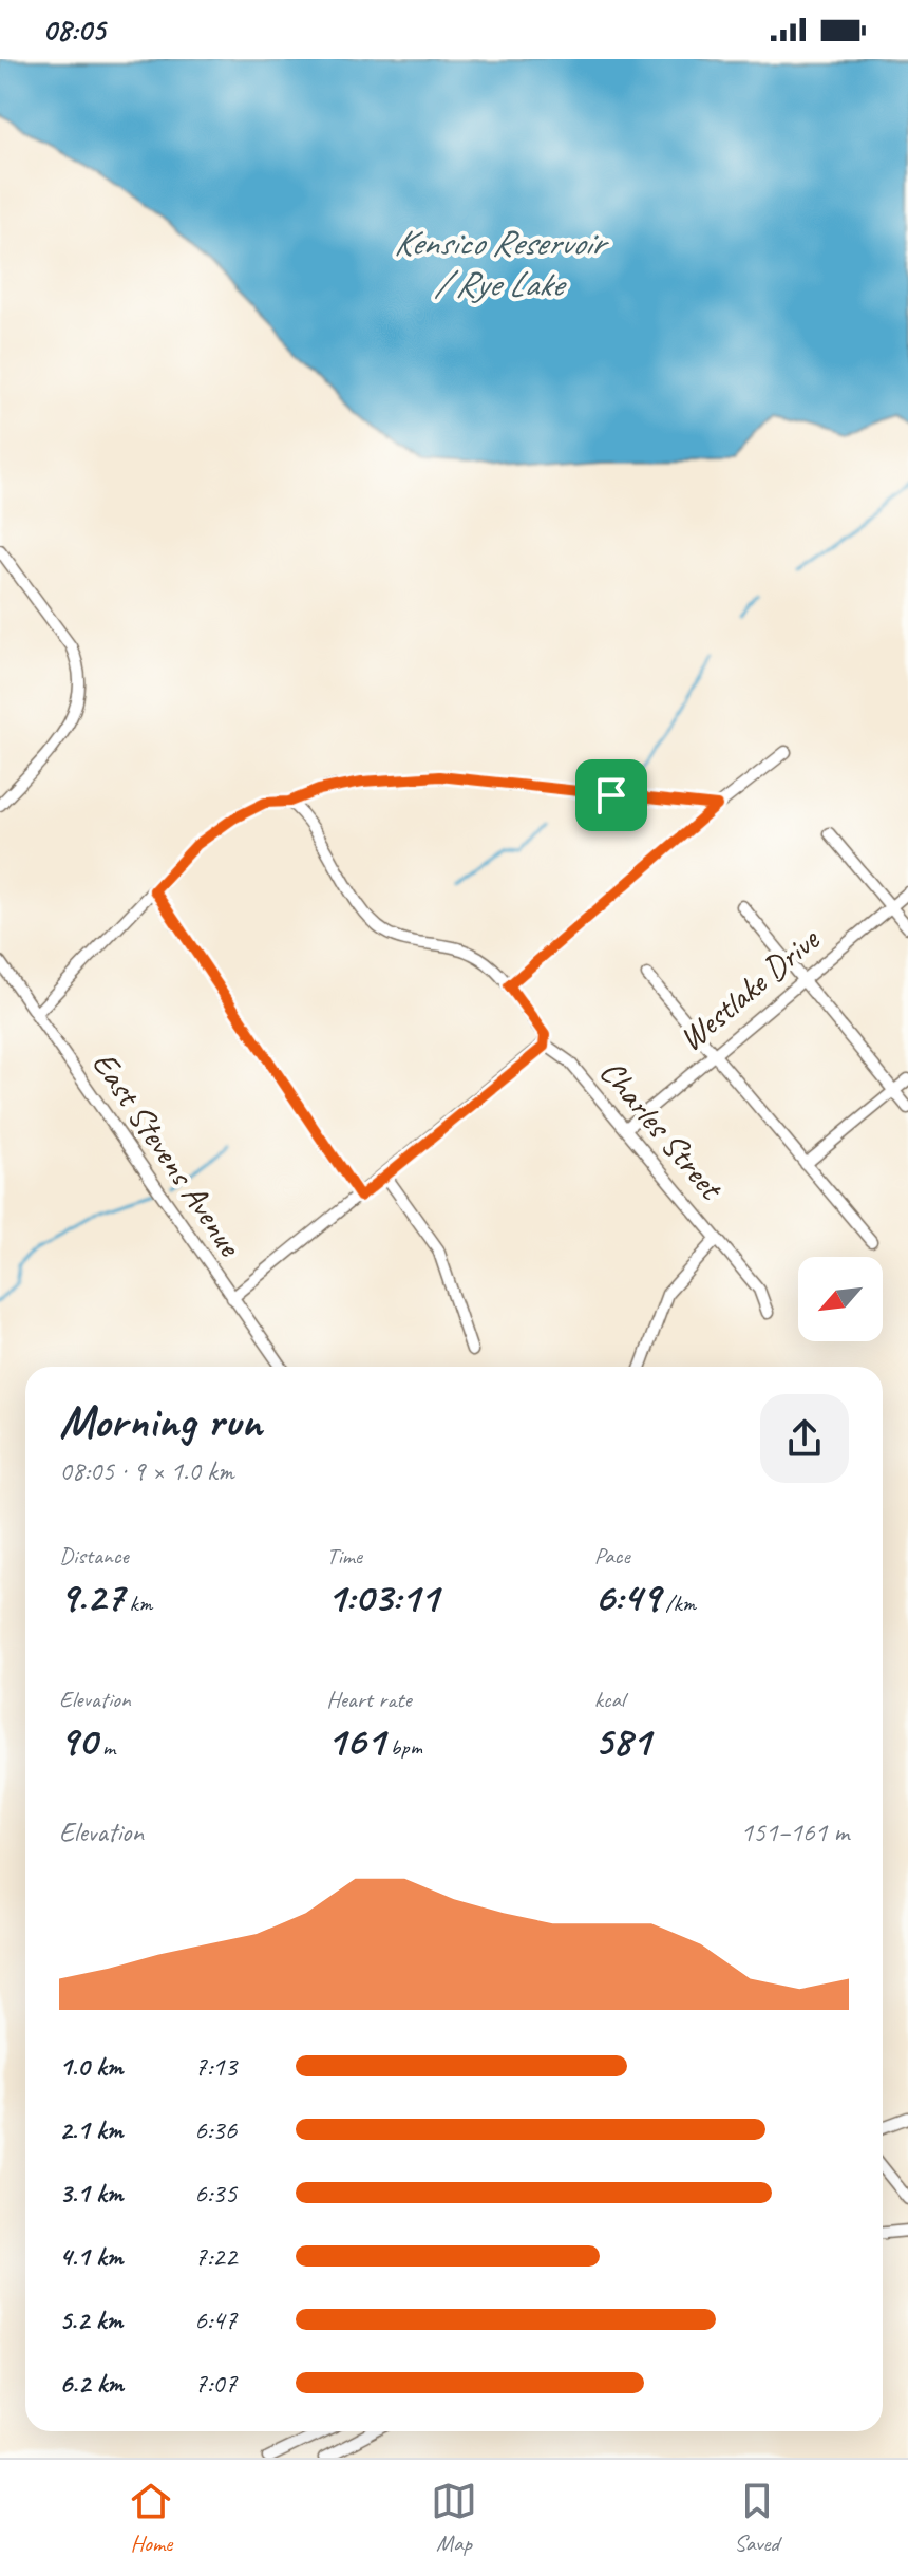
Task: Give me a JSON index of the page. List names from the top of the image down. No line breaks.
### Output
{"streets":{"street":["Westlake Drive","Charles Street","East Stevens Avenue"]},"crossings":[["Westlake Drive","Charles Street"]],"water":["Kensico Reservoir / Rye Lake"],"north":"bottom left","page":{"status":"08:05","heading":["Morning run","08:05 · 9 × 1.0 km"],"stats":[["Distance","9.27 km"],["Time","1:03:11"],["Pace","6:49 /km"],["Elevation","90 m"],["Heart rate","161 bpm"],["kcal","581"]],"chart":["Elevation","151–161 m"],"list":[{"name":"1.0 km","note":"7:13"},{"name":"2.1 km","note":"6:36"},{"name":"3.1 km","note":"6:35"},{"name":"4.1 km","note":"7:22"},{"name":"5.2 km","note":"6:47"},{"name":"6.2 km","note":"7:07"}],"tabs":["Home","Map","Saved"]}}
